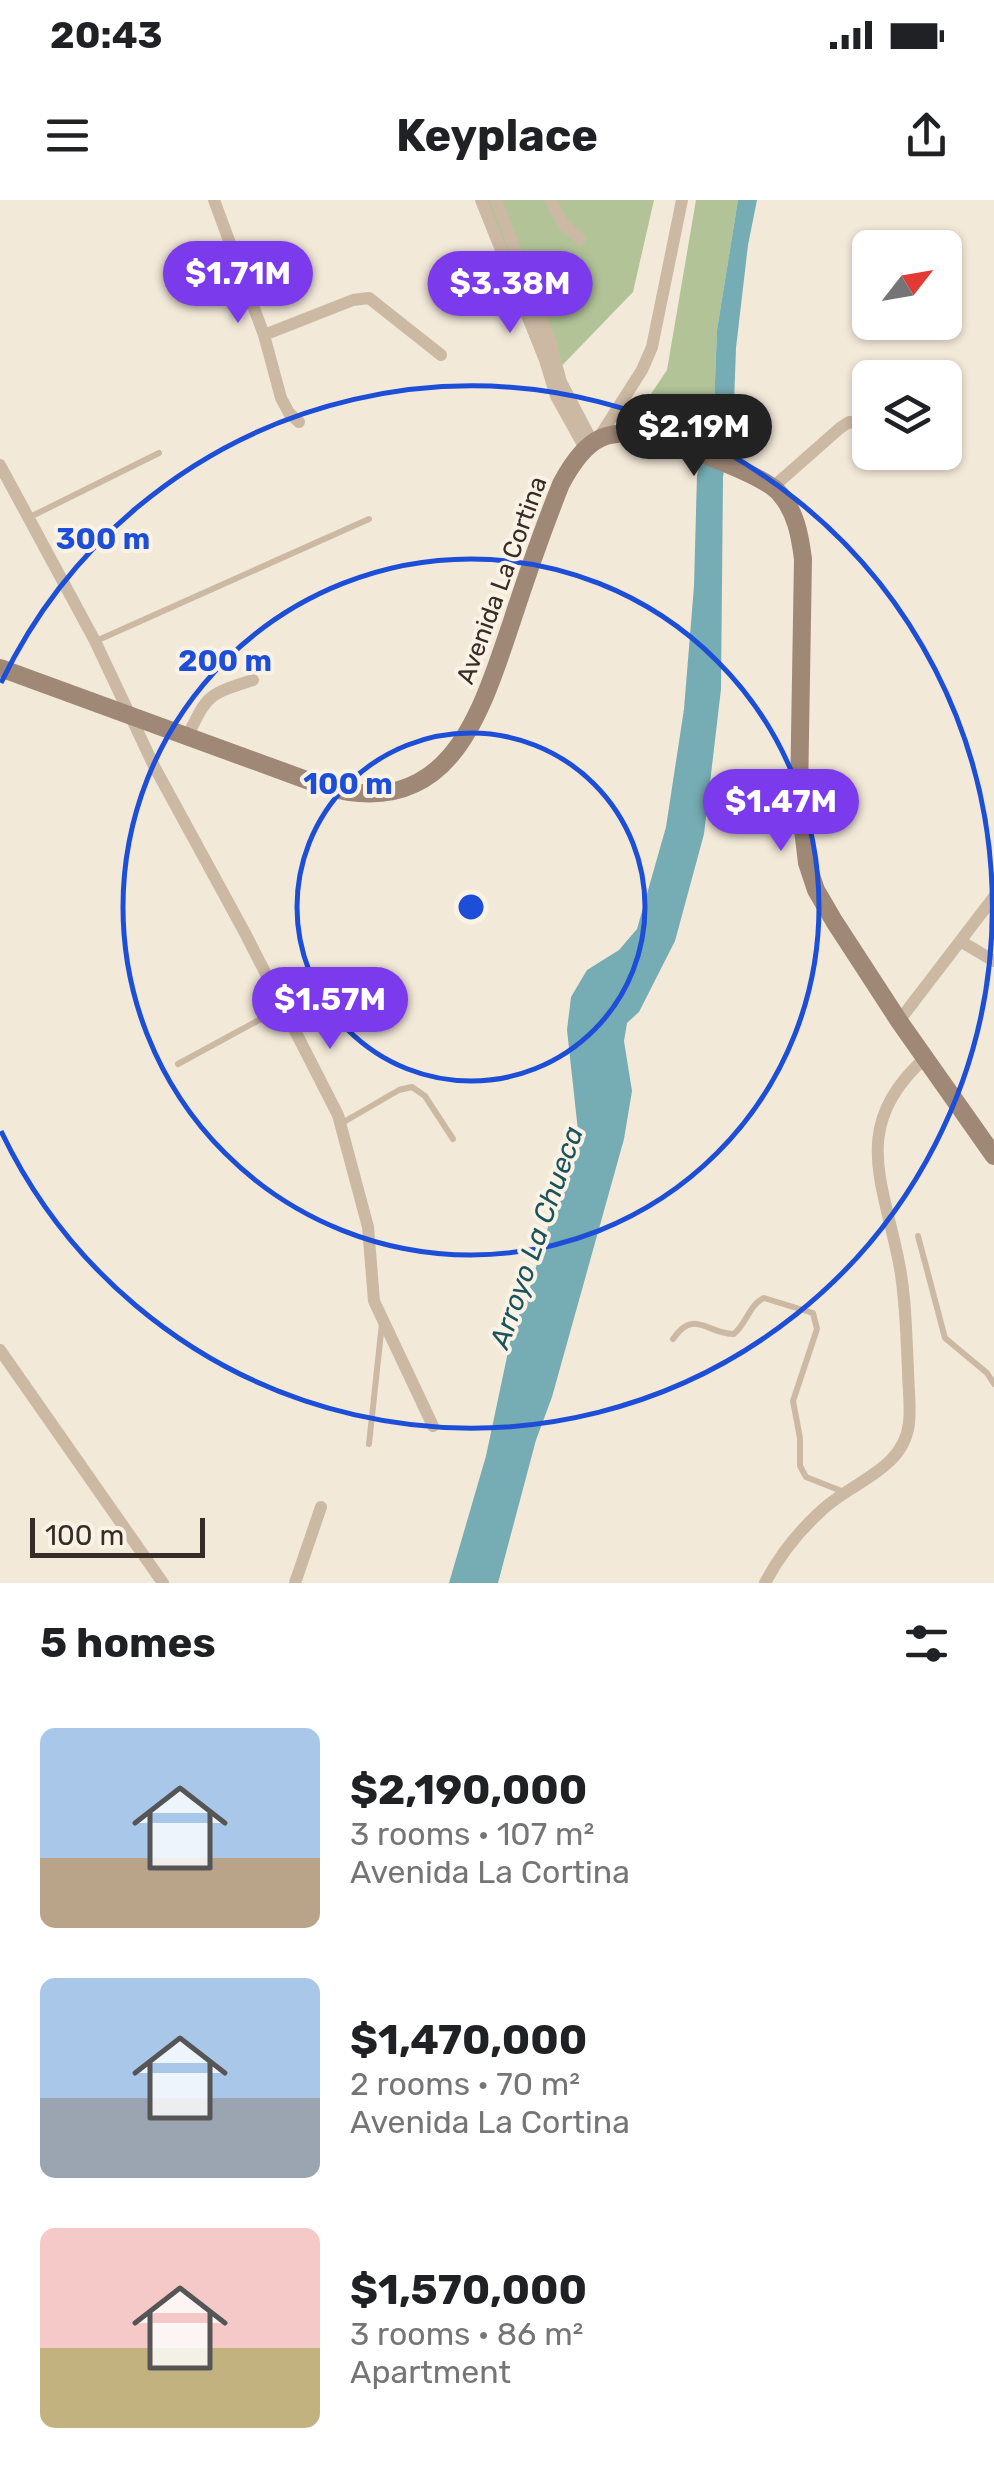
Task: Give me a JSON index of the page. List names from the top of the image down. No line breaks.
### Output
{"streets":{"main road":["Avenida La Cortina"]},"water":["Arroyo La Chueca"],"scale_bar":"100 m","north":"top right","page":{"status":"20:43","header":"Keyplace","price":["$1.71M","$3.38M","$2.19M","$1.47M","$1.57M"],"scale":"100 m","heading":"5 homes","list":[{"name":"$2,190,000","note":"3 rooms · 107 m² · Avenida La Cortina"},{"name":"$1,470,000","note":"2 rooms · 70 m² · Avenida La Cortina"},{"name":"$1,570,000","note":"3 rooms · 86 m² · Apartment"}]},"rings":["300 m","200 m","100 m"]}
